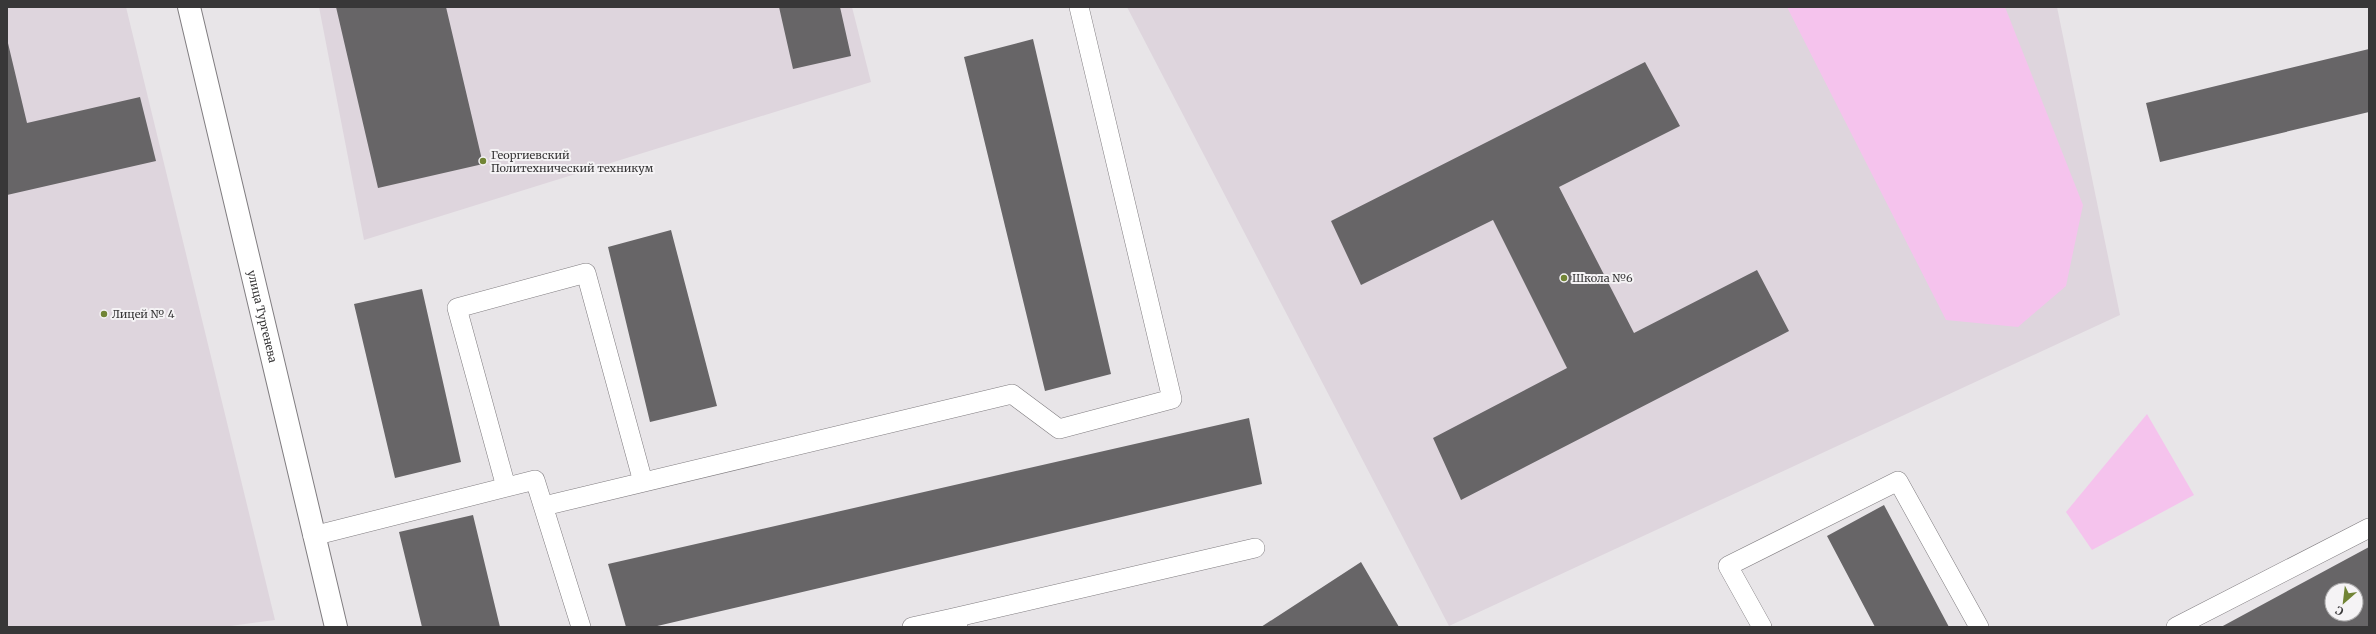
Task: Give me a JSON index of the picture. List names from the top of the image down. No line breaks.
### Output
{"streets":{"street":["улица Тургенева"]},"places":["Георгиевский Политехнический техникум","Школа №6","Лицей № 4"],"north":"bottom left"}
